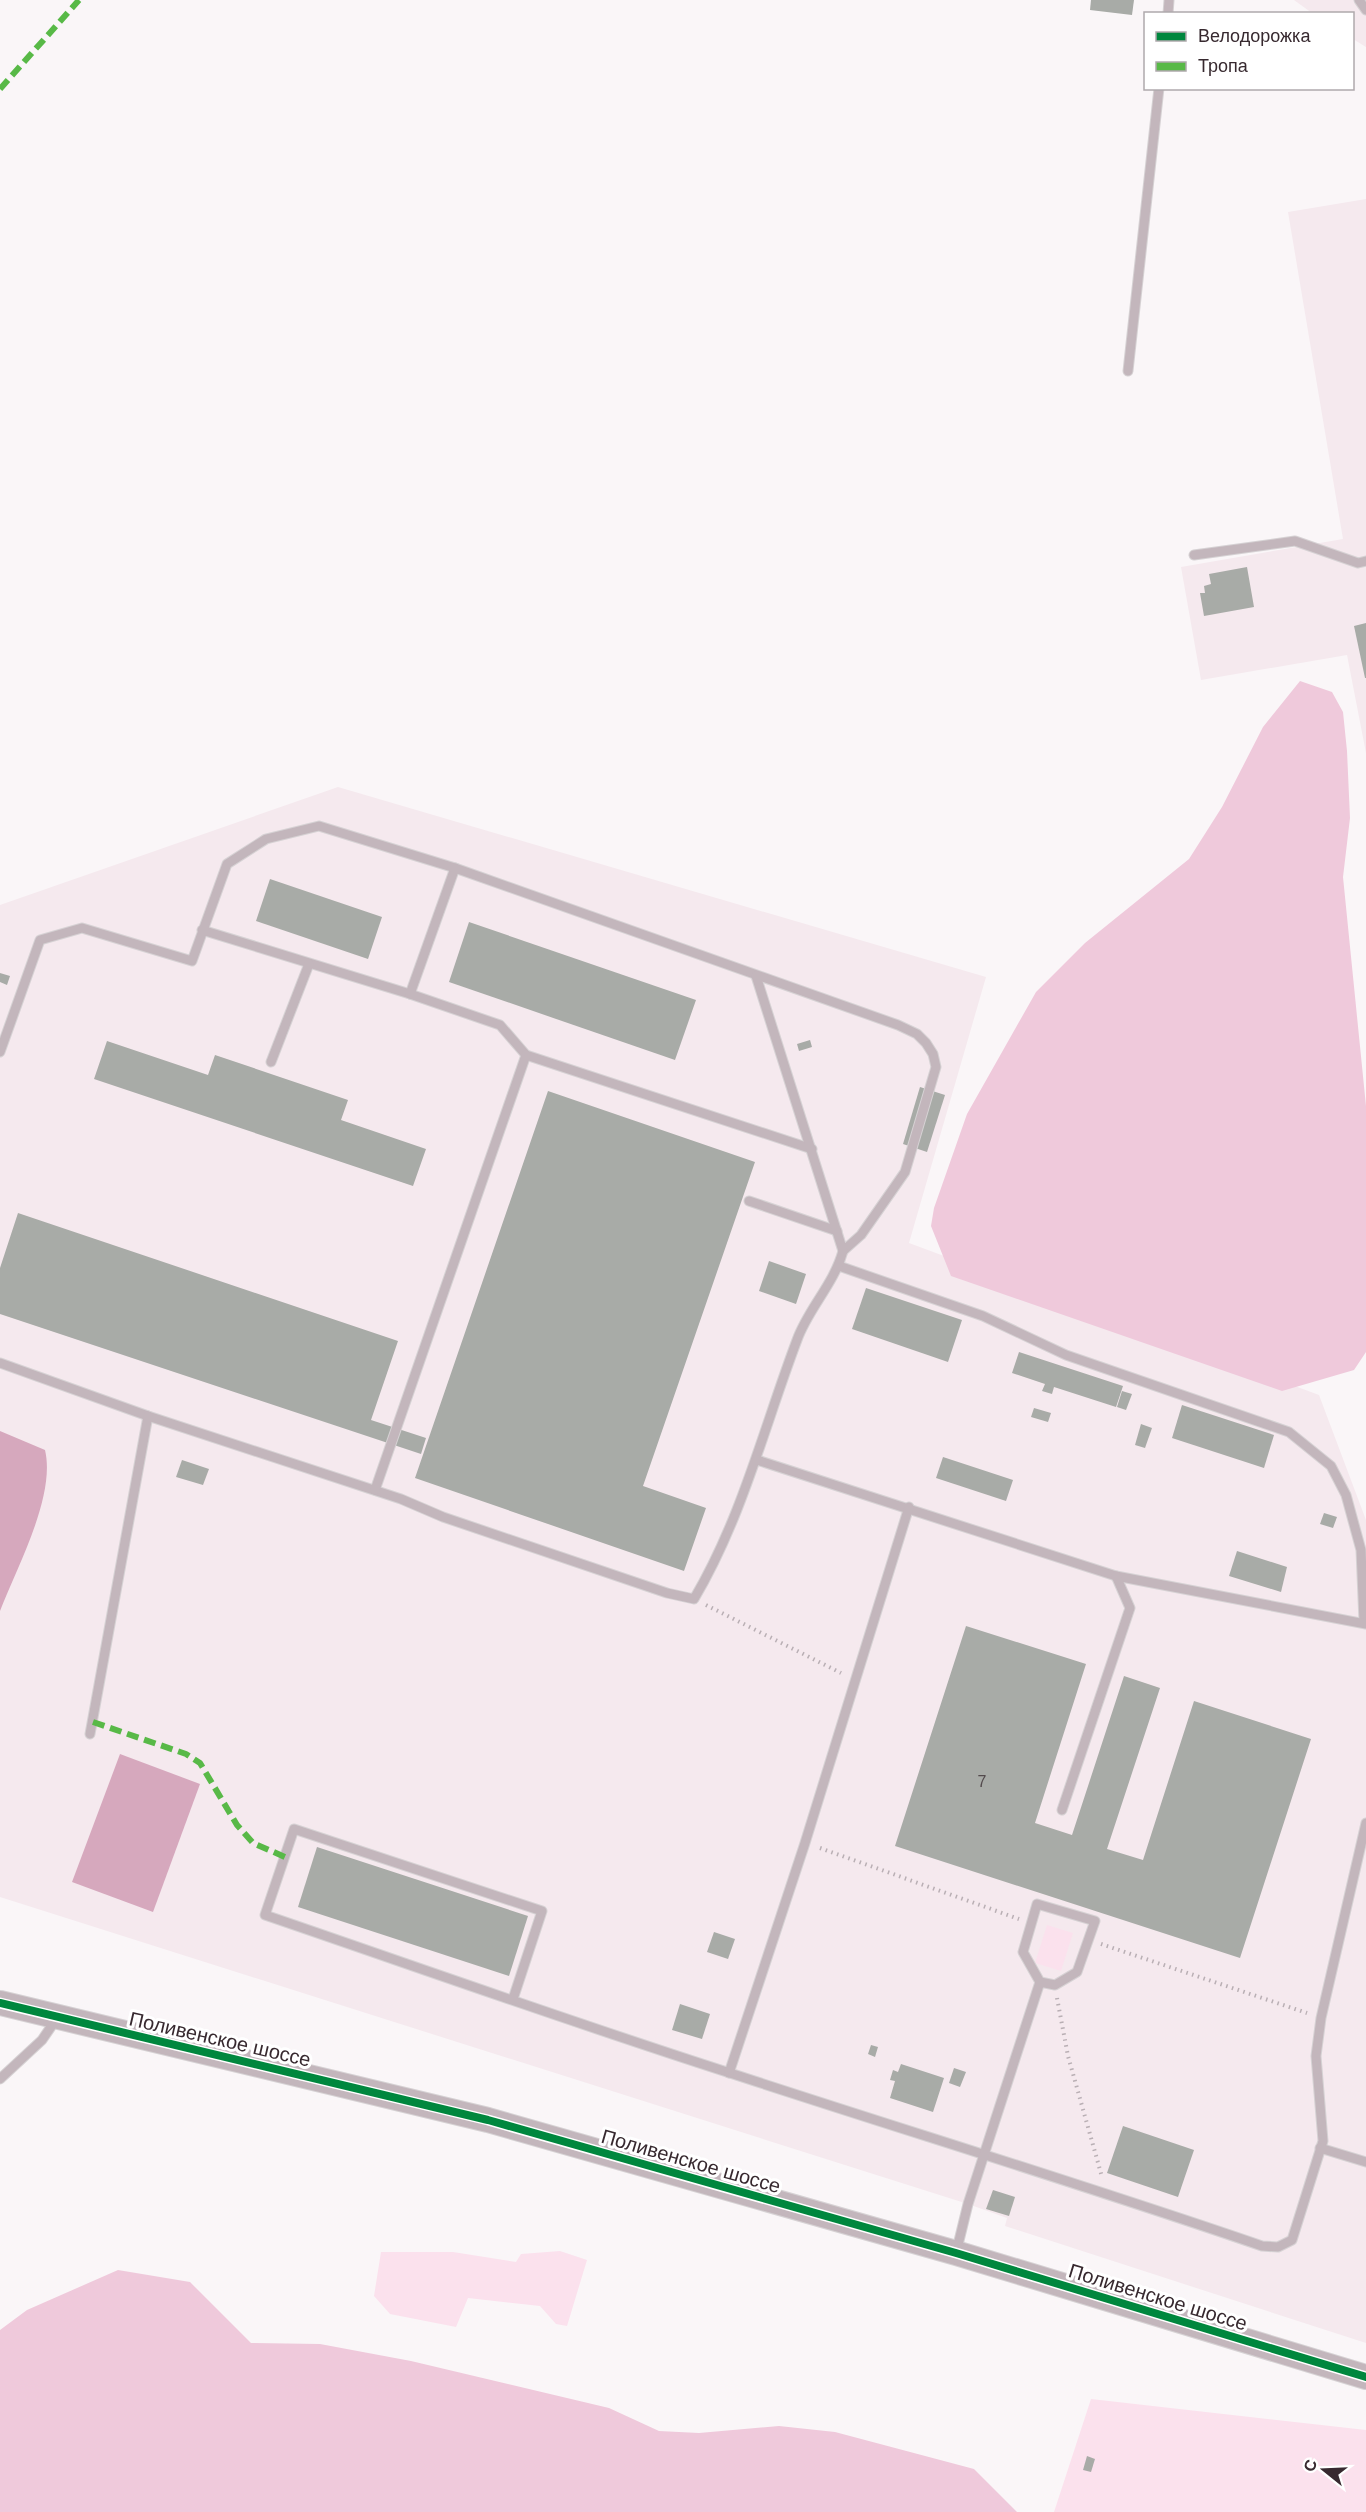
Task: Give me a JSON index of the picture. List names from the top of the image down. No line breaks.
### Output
{"streets":{"street":["Поливенское шоссе"]},"house_numbers":["7"],"legend":["Велодорожка","Тропа"],"north":"left"}
